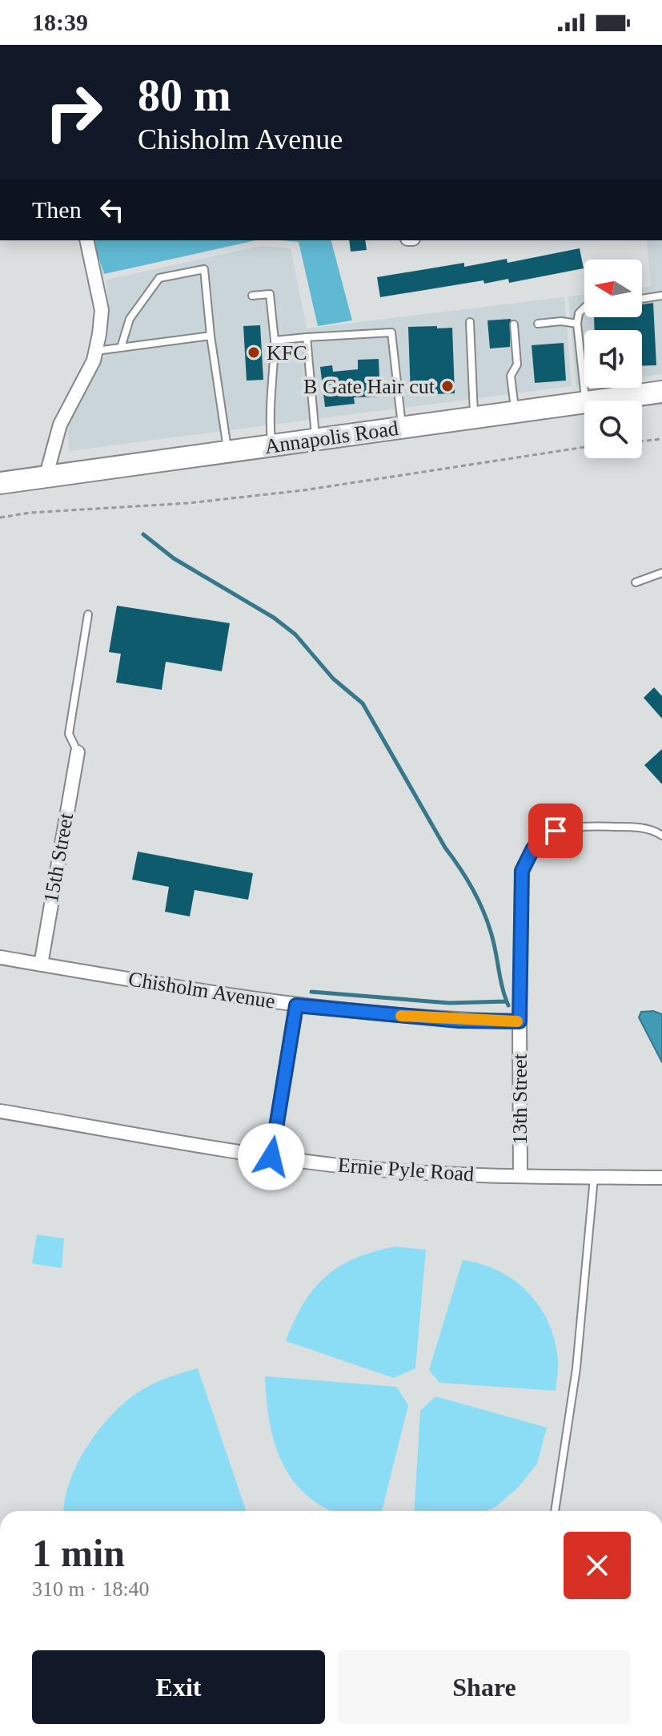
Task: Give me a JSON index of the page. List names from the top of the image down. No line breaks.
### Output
{"streets":{"main road":["Annapolis Road"],"street":["15th Street","Chisholm Avenue","13th Street","Ernie Pyle Road"]},"crossings":[["15th Street","Chisholm Avenue"],["Chisholm Avenue","13th Street"],["13th Street","Ernie Pyle Road"]],"places":["KFC","B Gate Hair cut"],"north":"left","page":{"status":"18:39","turn":["80 m","Chisholm Avenue"],"then":"Then","heading":["1 min","310 m · 18:40"],"buttons":["Exit","Share"]}}
